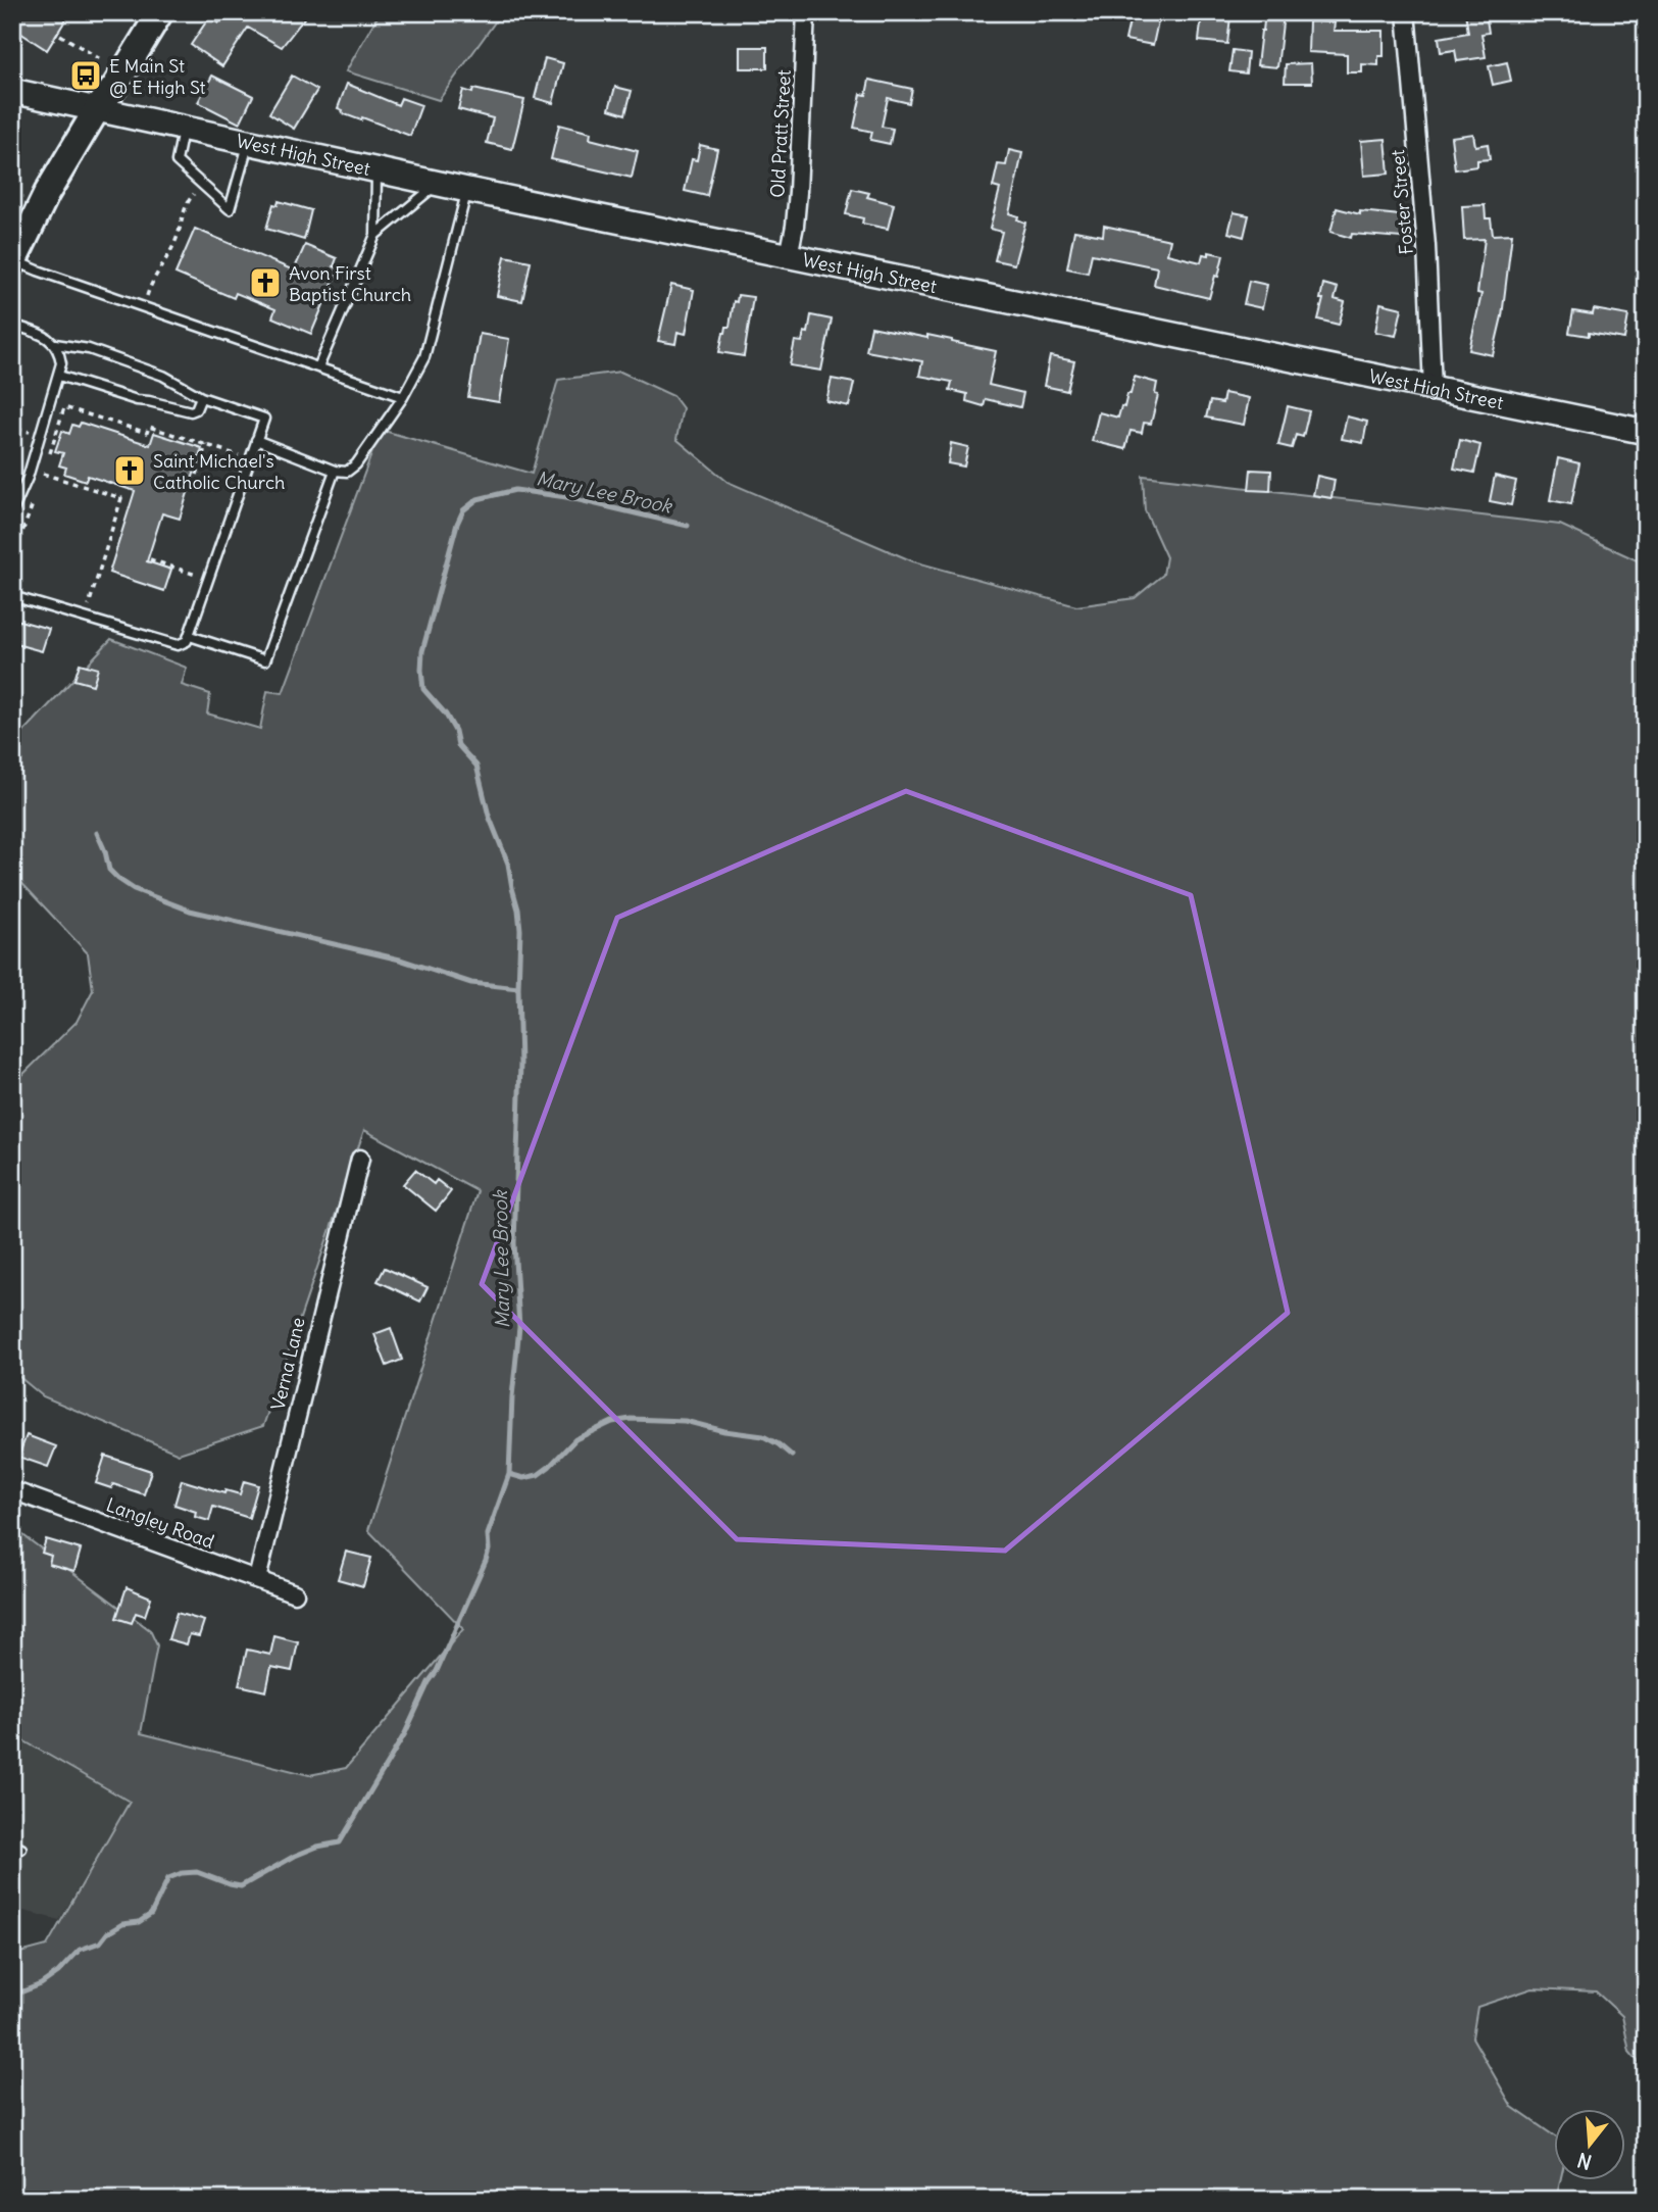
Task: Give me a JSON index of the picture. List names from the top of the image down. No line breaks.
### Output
{"streets":{"main road":["West High Street"],"street":["Old Pratt Street","Foster Street","Verna Lane","Langley Road"]},"crossings":[["Old Pratt Street","West High Street"],["West High Street","Foster Street"],["Verna Lane","Langley Road"]],"water":["Mary Lee Brook"],"places":{"bus stop":["E Main St @ E High St"],"church":["Avon First Baptist Church","Saint Michael's Catholic Church"]},"north":"bottom"}
